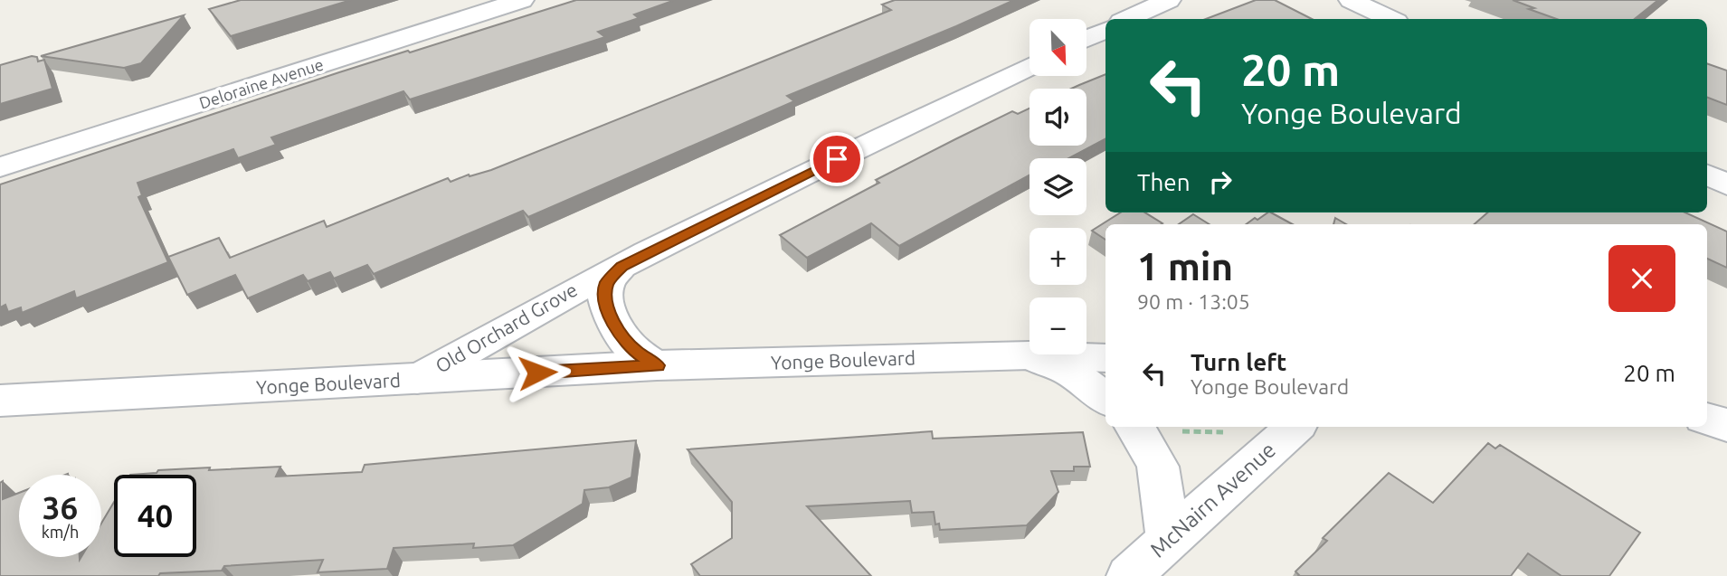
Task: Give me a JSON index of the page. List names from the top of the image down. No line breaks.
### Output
{"streets":{"street":["Deloraine Avenue","Old Orchard Grove","Yonge Boulevard","McNairn Avenue"]},"crossings":[["Old Orchard Grove","Yonge Boulevard"]],"north":"bottom right","page":{"map_buttons":["+","−"],"turn":["20 m","Yonge Boulevard"],"then":"Then","heading":["1 min","90 m · 13:05"],"list":[{"name":"Turn left","note":"Yonge Boulevard","value":"20 m"}],"speed":"36 km/h","limit":"40"}}
